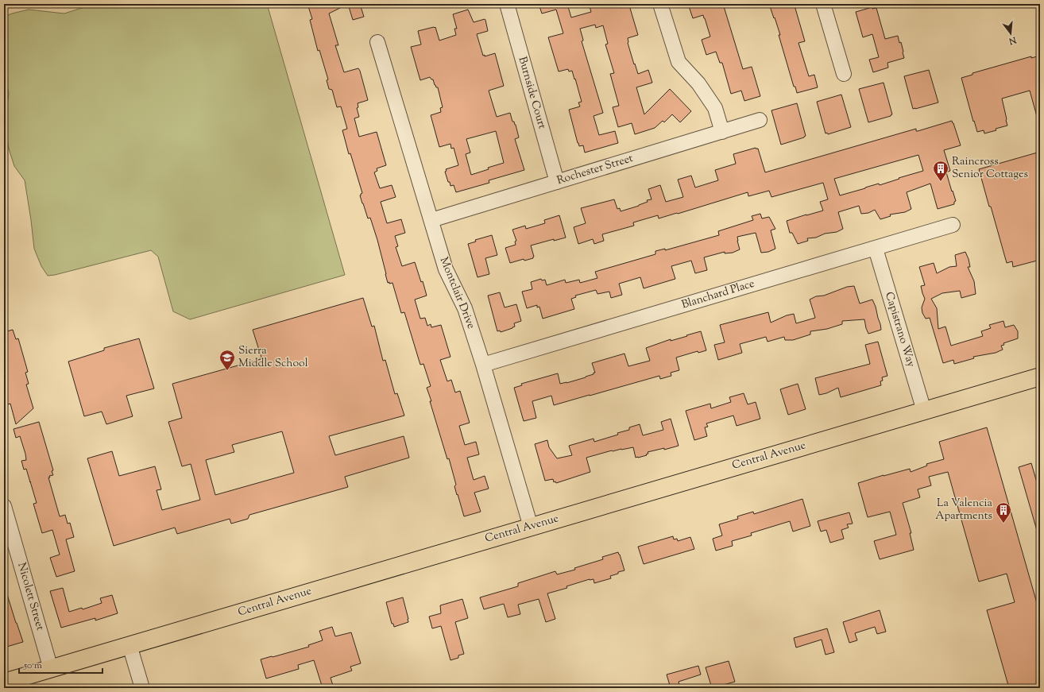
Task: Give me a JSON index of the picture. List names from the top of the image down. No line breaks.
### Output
{"streets":{"main road":["Central Avenue"],"street":["Burnside Court","Rochester Street","Montclair Drive","Blanchard Place","Capistrano Way","Nicolett Street"]},"crossings":[["Burnside Court","Rochester Street"],["Rochester Street","Montclair Drive"],["Montclair Drive","Blanchard Place"],["Montclair Drive","Central Avenue"],["Blanchard Place","Capistrano Way"],["Capistrano Way","Central Avenue"],["Central Avenue","Nicolett Street"]],"places":{"building":["Raincross Senior Cottages","La Valencia Apartments"],"school or university":["Sierra Middle School"]},"scale_bar":"50 m","north":"bottom"}
